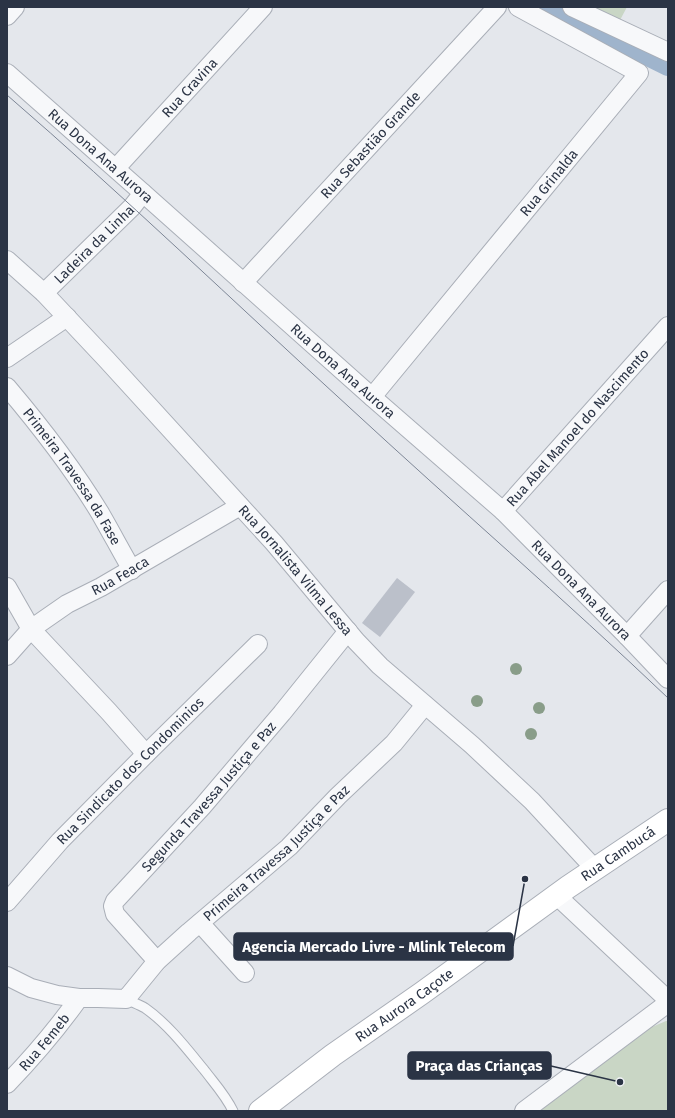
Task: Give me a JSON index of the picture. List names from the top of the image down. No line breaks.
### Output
{"streets":{"main road":["Rua Cambucá","Rua Aurora Caçote"],"street":["Rua Cravina","Rua Sebastião Grande","Rua Dona Ana Aurora","Rua Grinalda","Ladeira da Linha","Rua Abel Manoel do Nascimento","Primeira Travessa da Fase","Rua Jornalista Vilma Lessa","Rua Feaca","Rua Sindicato dos Condominios","Segunda Travessa Justiça e Paz","Primeira Travessa Justiça e Paz","Rua Femeb"]},"crossings":[["Rua Cravina","Rua Dona Ana Aurora"],["Rua Sebastião Grande","Rua Dona Ana Aurora"],["Rua Dona Ana Aurora","Rua Grinalda"],["Rua Dona Ana Aurora","Ladeira da Linha"],["Rua Dona Ana Aurora","Rua Abel Manoel do Nascimento"],["Ladeira da Linha","Rua Jornalista Vilma Lessa"],["Primeira Travessa da Fase","Rua Feaca"],["Rua Jornalista Vilma Lessa","Rua Feaca"],["Rua Jornalista Vilma Lessa","Segunda Travessa Justiça e Paz"],["Rua Jornalista Vilma Lessa","Primeira Travessa Justiça e Paz"],["Rua Jornalista Vilma Lessa","Rua Cambucá"],["Segunda Travessa Justiça e Paz","Primeira Travessa Justiça e Paz"],["Rua Cambucá","Rua Aurora Caçote"]],"places":["Agencia Mercado Livre - Mlink Telecom","Praça das Crianças"]}
